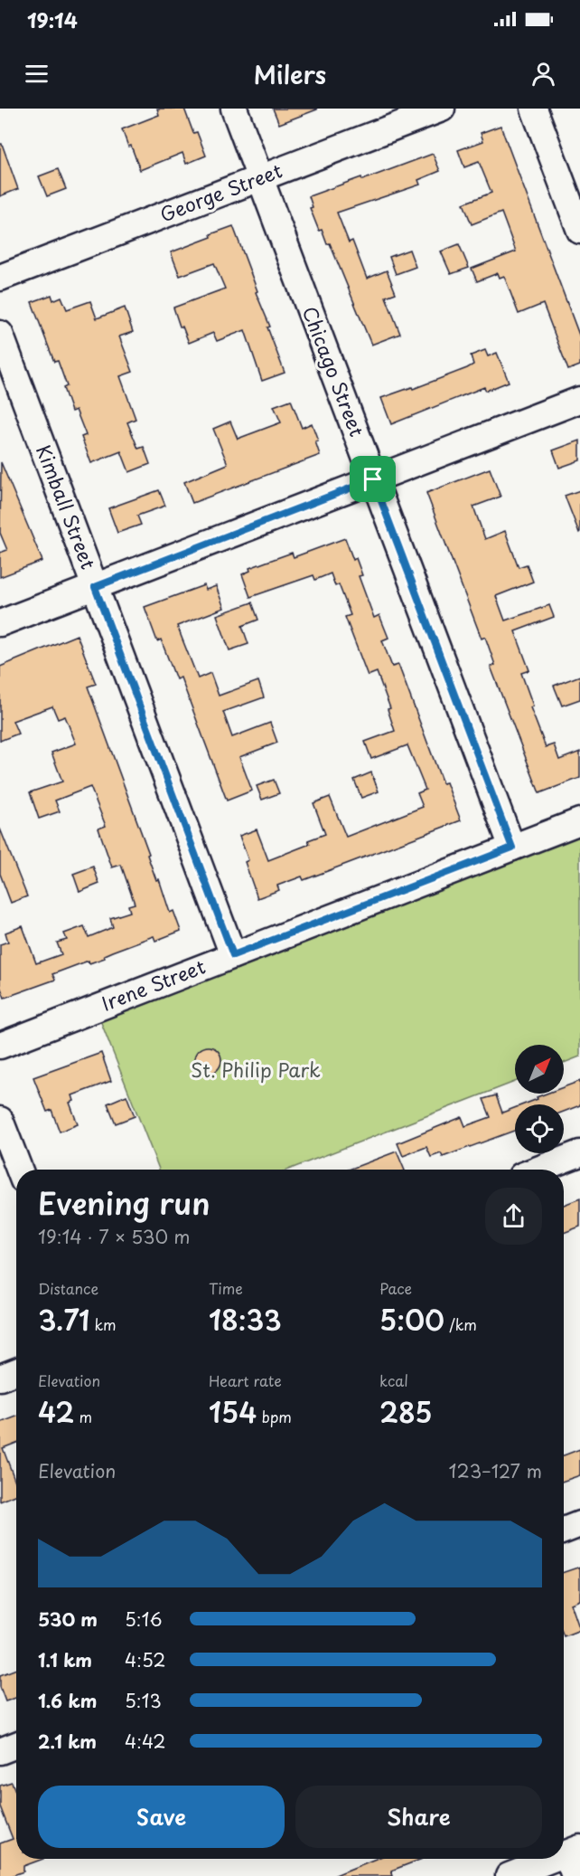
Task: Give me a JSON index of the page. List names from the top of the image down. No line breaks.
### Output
{"streets":{"street":["George Street","Chicago Street","Kimball Street","Irene Street"]},"crossings":[["George Street","Chicago Street"],["Chicago Street","Irene Street"],["Kimball Street","Irene Street"]],"parks":["St. Philip Park"],"north":"top right","page":{"status":"19:14","header":"Milers","heading":["Evening run","19:14 · 7 × 530 m"],"stats":[["Distance","3.71 km"],["Time","18:33"],["Pace","5:00 /km"],["Elevation","42 m"],["Heart rate","154 bpm"],["kcal","285"]],"chart":["Elevation","123–127 m"],"list":[{"name":"530 m","note":"5:16"},{"name":"1.1 km","note":"4:52"},{"name":"1.6 km","note":"5:13"},{"name":"2.1 km","note":"4:42"}],"buttons":["Save","Share"]}}
